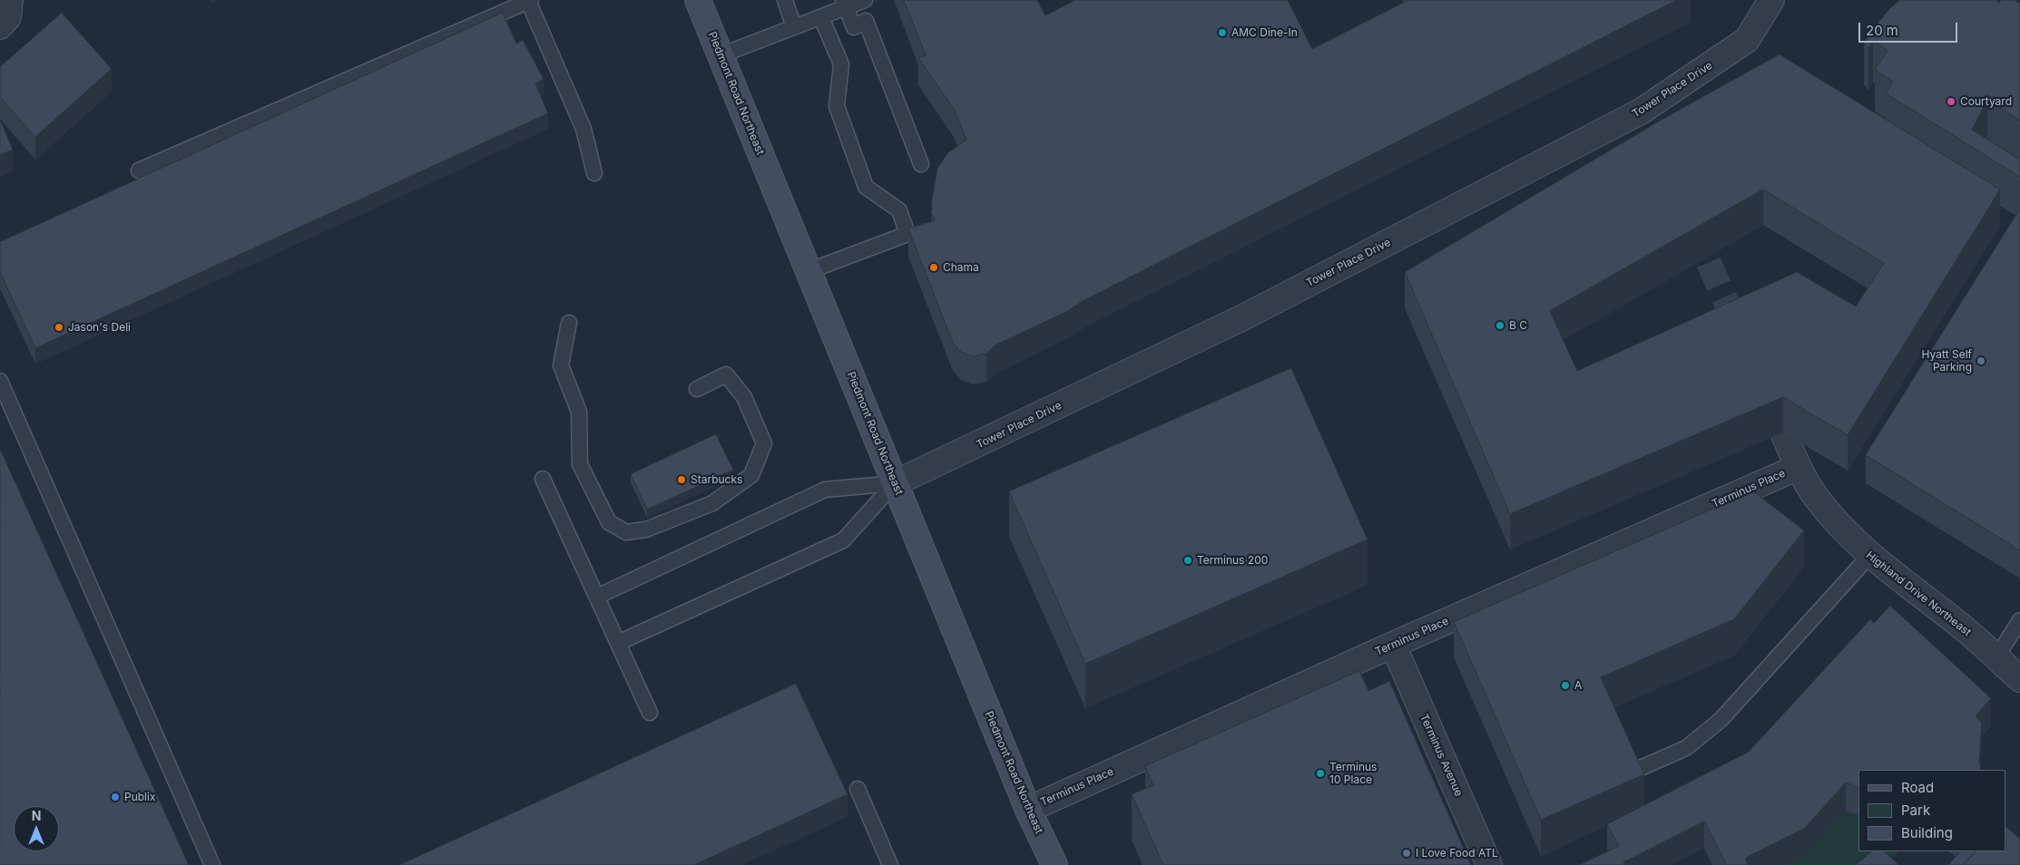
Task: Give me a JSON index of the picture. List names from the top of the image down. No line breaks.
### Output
{"streets":{"main road":["Piedmont Road Northeast"],"street":["Tower Place Drive","Terminus Place","Highland Drive Northeast","Terminus Avenue"]},"crossings":[["Tower Place Drive","Piedmont Road Northeast"],["Piedmont Road Northeast","Terminus Place"],["Terminus Place","Highland Drive Northeast"],["Terminus Place","Terminus Avenue"]],"places":["AMC Dine-In","Courtyard","Chama","B C","Jason's Deli","Hyatt Self Parking","Starbucks","Terminus 200","A","Terminus 10 Place","Publix","I Love Food ATL"],"legend":["Road","Park","Building"],"scale_bar":"20 m","north":"top"}
